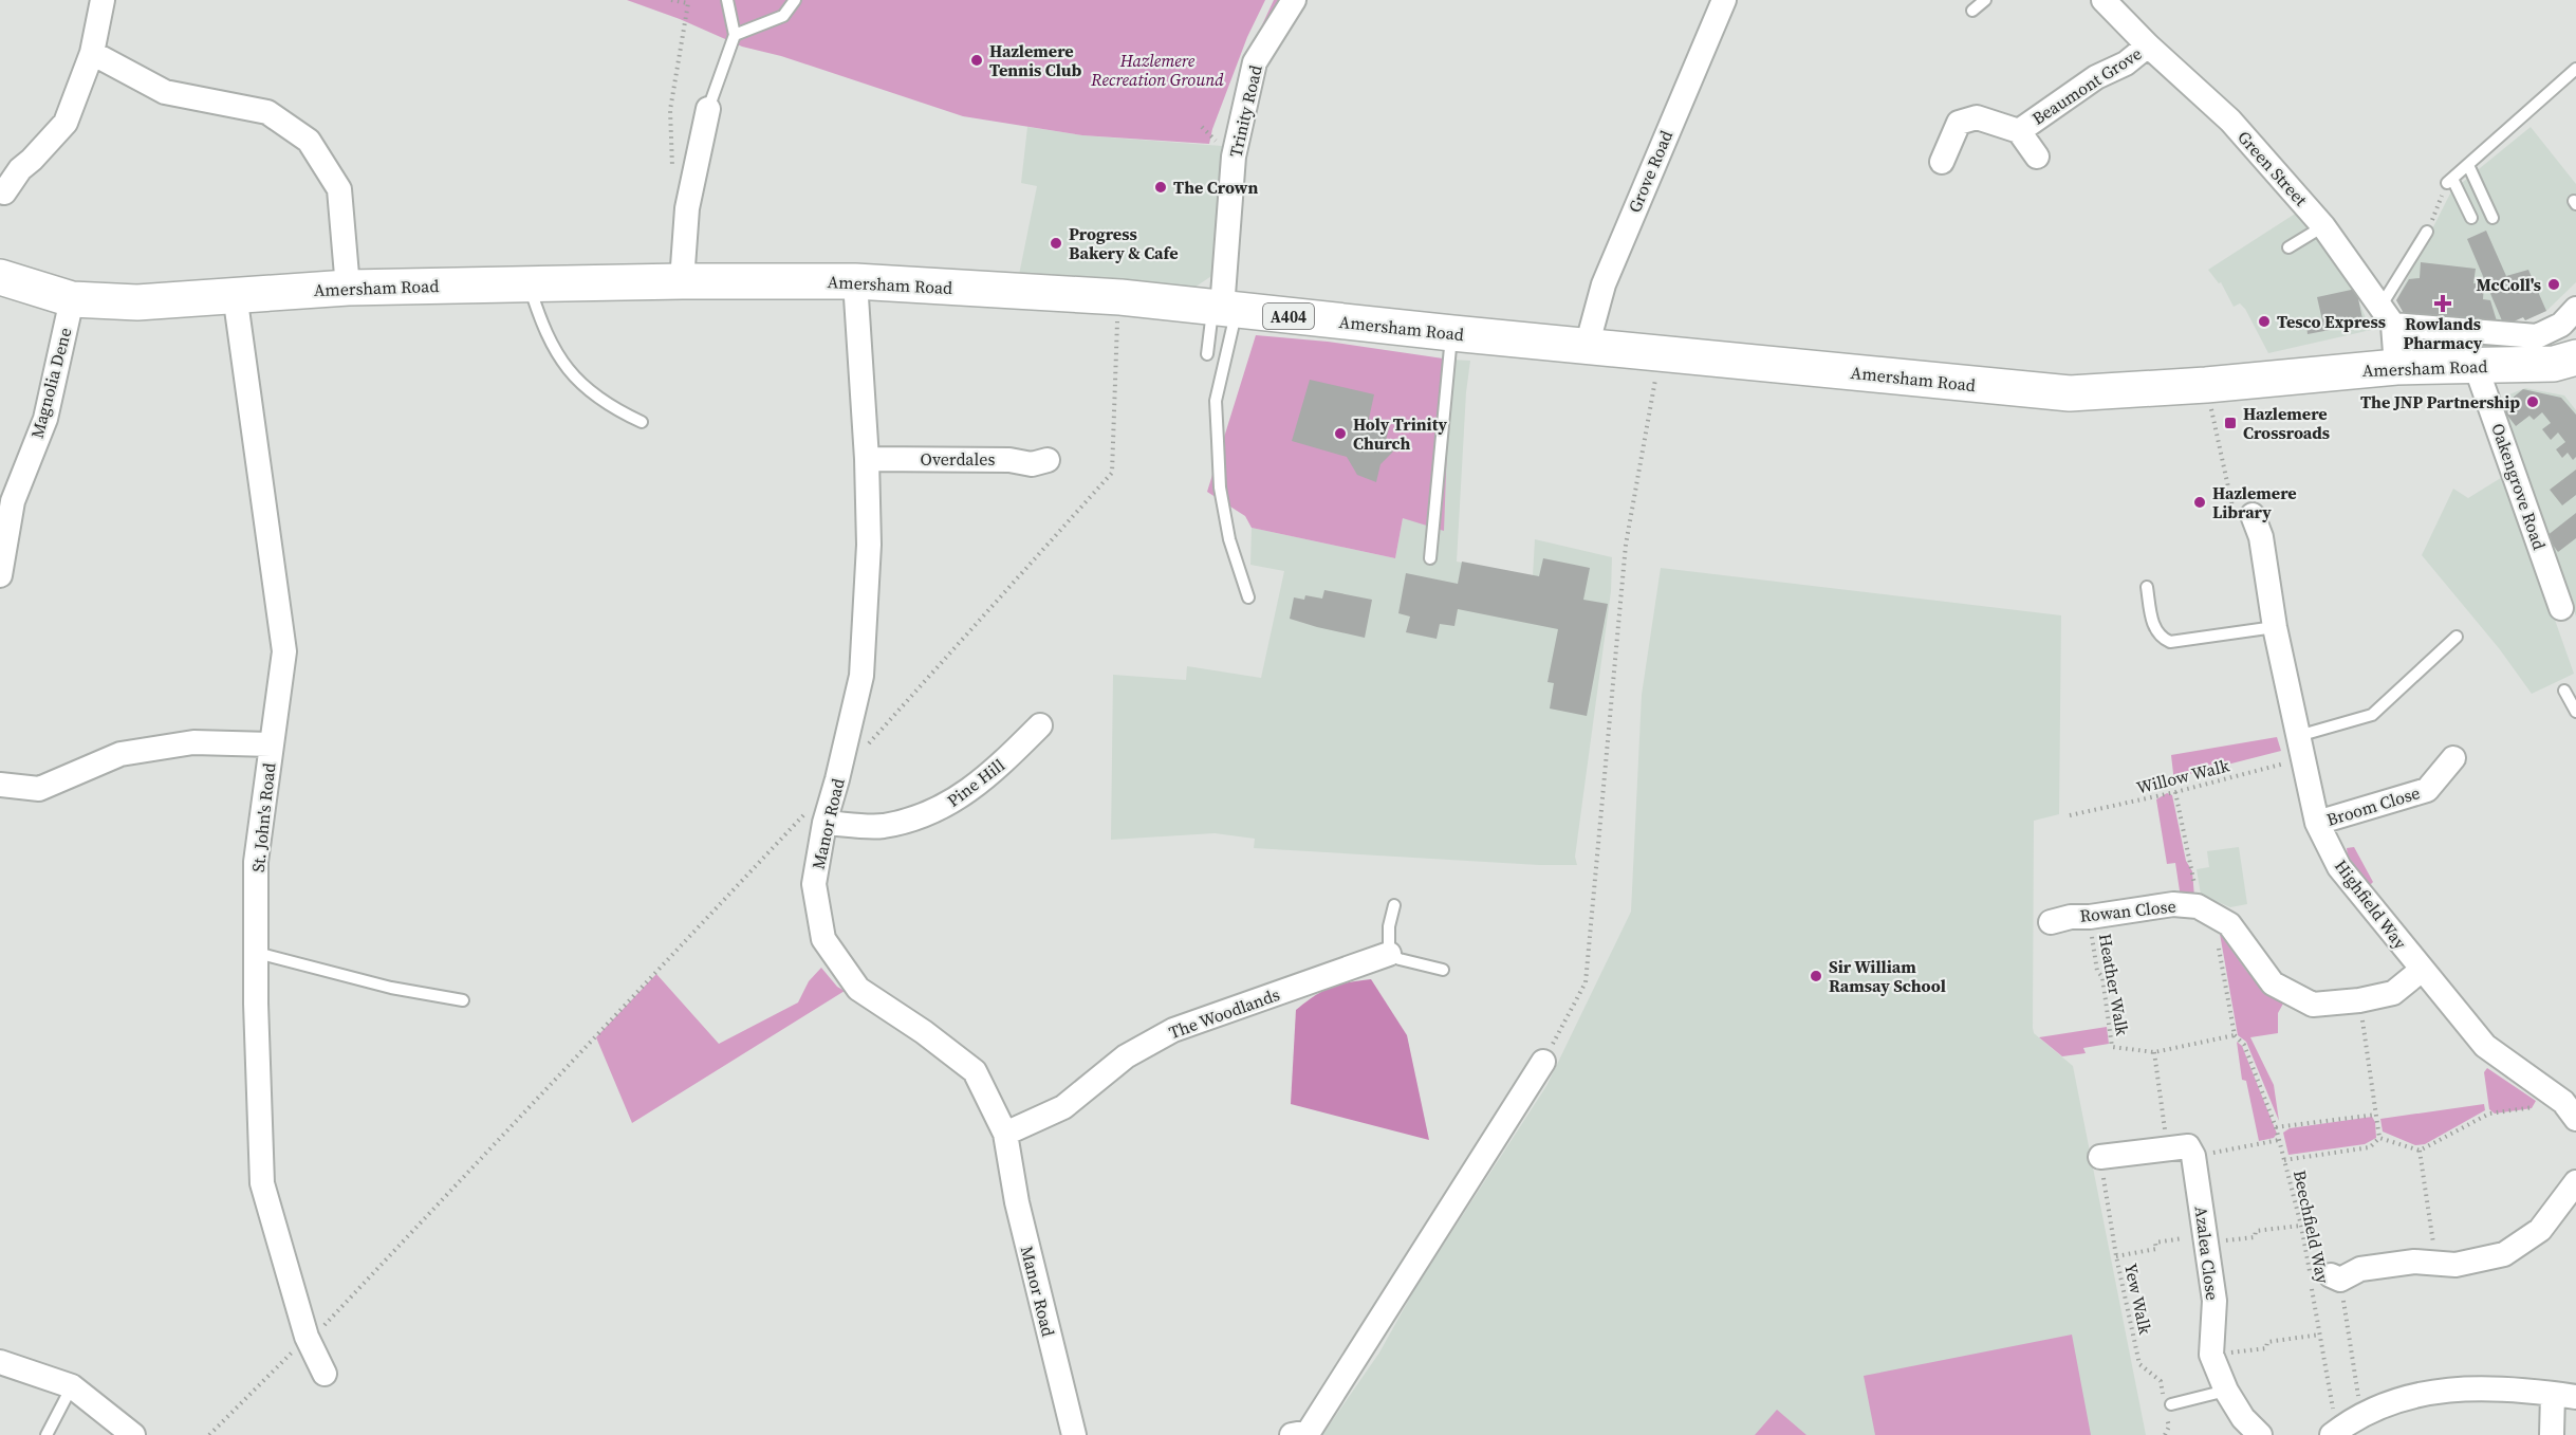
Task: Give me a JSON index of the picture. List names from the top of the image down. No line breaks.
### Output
{"streets":{"main road":["Amersham Road","A404"],"street":["Beaumont Grove","Trinity Road","Green Street","Grove Road","Magnolia Dene","Overdales","Oakengrove Road","Pine Hill","Broom Close","St. John's Road","Manor Road","Highfield Way","Rowan Close","The Woodlands","Azalea Close"],"path":["Willow Walk","Heather Walk","Beechfield Way","Yew Walk"]},"crossings":[["Beaumont Grove","Green Street"],["Trinity Road","Amersham Road"],["Grove Road","Amersham Road"],["Amersham Road","Magnolia Dene"],["Amersham Road","Oakengrove Road"],["Amersham Road","St. John's Road"],["Amersham Road","Manor Road"],["Overdales","Manor Road"],["Willow Walk","Highfield Way"],["Pine Hill","Manor Road"],["Broom Close","Highfield Way"],["Manor Road","The Woodlands"],["Highfield Way","Rowan Close"],["Rowan Close","Heather Walk"],["Heather Walk","Beechfield Way"]],"parks":["Hazlemere Recreation Ground"],"places":{"other":["Hazlemere Tennis Club","The Crown","Progress Bakery & Cafe","McColl's","Tesco Express","The JNP Partnership","Holy Trinity Church","Hazlemere Library","Sir William Ramsay School"],"health":["Rowlands Pharmacy"],"transit":["Hazlemere Crossroads"]}}
